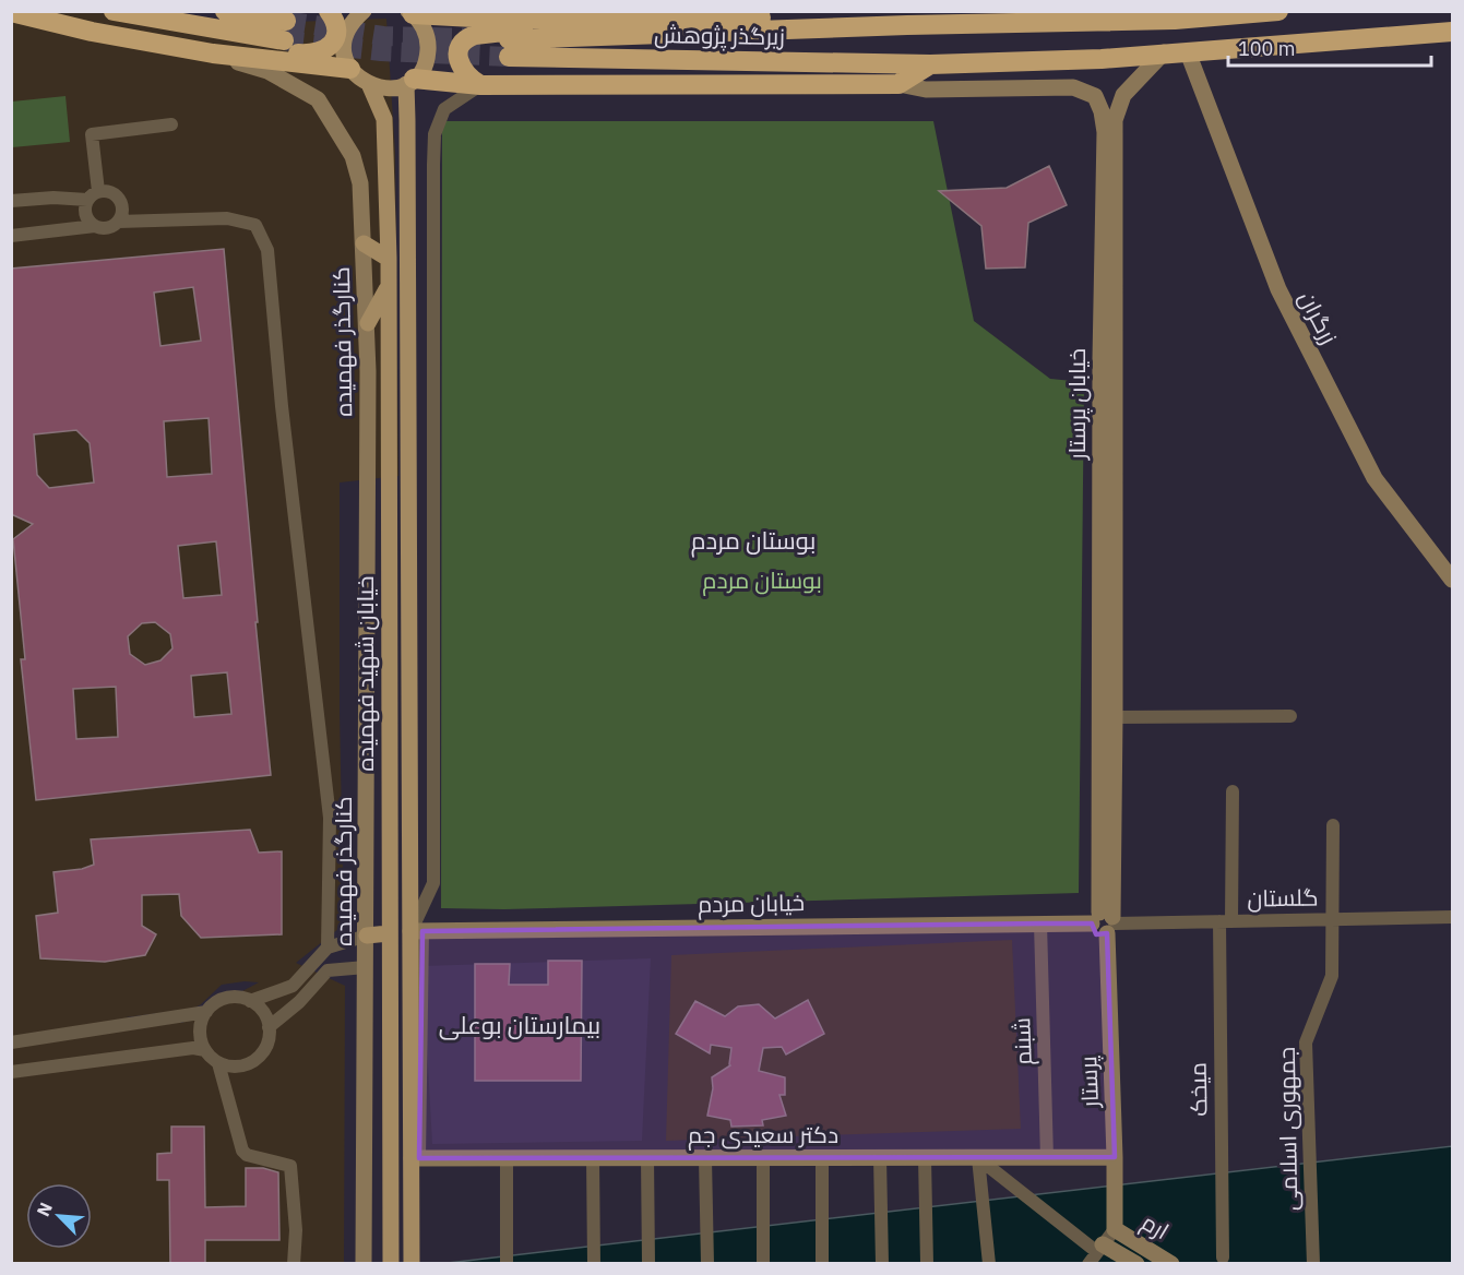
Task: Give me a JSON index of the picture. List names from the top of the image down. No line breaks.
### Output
{"streets":{"highway":["زیرگذر پژوهش"],"main road":["خیابان شهید فهمیده"],"street":["زرگران","کنارگذر فهمیده","خیابان پرستار","گلستان","خیابان مردم","شبنم","پرستار","میخک","جمهوری اسلامی","دکتر سعیدی جم","ارم"]},"crossings":[["زیرگذر پژوهش","زرگران"],["زیرگذر پژوهش","خیابان پرستار"],["خیابان پرستار","گلستان"],["خیابان پرستار","خیابان مردم"],["خیابان پرستار","پرستار"],["خیابان شهید فهمیده","خیابان مردم"],["خیابان شهید فهمیده","دکتر سعیدی جم"],["گلستان","خیابان مردم"],["گلستان","پرستار"],["گلستان","میخک"],["گلستان","جمهوری اسلامی"],["خیابان مردم","شبنم"],["خیابان مردم","پرستار"],["شبنم","دکتر سعیدی جم"],["پرستار","دکتر سعیدی جم"],["پرستار","ارم"]],"districts":["بوستان مردم","بیمارستان بوعلی"],"parks":["بوستان مردم"],"scale_bar":"100 m","north":"top left"}
